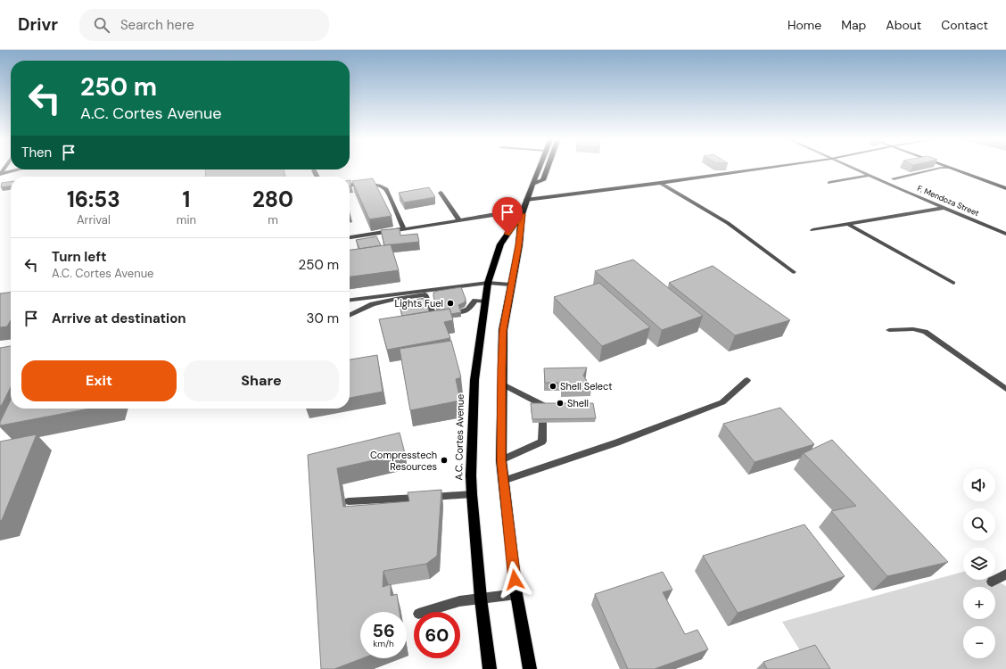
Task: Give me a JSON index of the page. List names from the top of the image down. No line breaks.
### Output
{"streets":{"main road":["A.C. Cortes Avenue"],"street":["F. Mendoza Street"]},"places":["Lights Fuel","Shell Select","Shell","Compresstech Resources"],"page":{"header":"Drivr","search":"Search here","nav":["Home","Map","About","Contact"],"turn":["250 m","A.C. Cortes Avenue"],"then":"Then","eta":["16:53","Arrival","1","min","280","m"],"list":[{"name":"Turn left","note":"A.C. Cortes Avenue","value":"250 m"},{"name":"Arrive at destination","value":"30 m"}],"buttons":["Exit","Share"],"map_buttons":["+","−"],"speed":"56 km/h","limit":"60"}}
